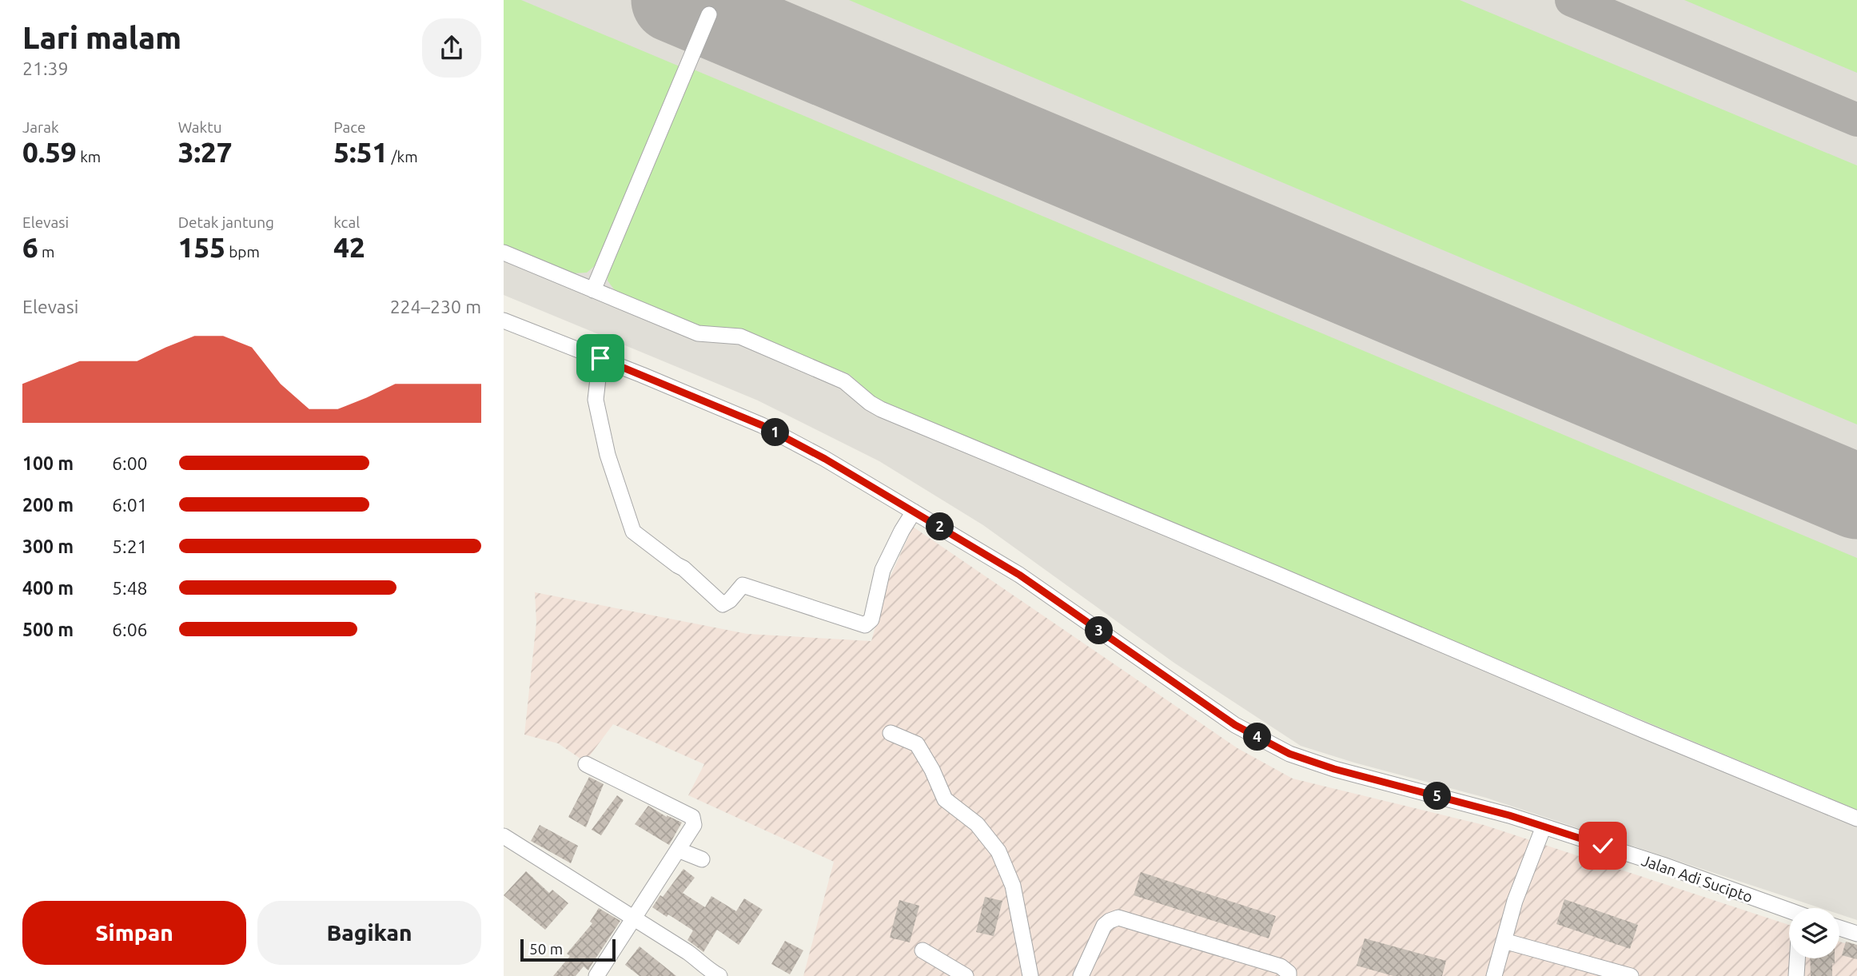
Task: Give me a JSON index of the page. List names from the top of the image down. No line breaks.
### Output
{"streets":{"street":["Jalan Adi Sucipto"]},"scale_bar":"50 m","page":{"heading":["Lari malam","21:39"],"stats":[["Jarak","0.59 km"],["Waktu","3:27"],["Pace","5:51 /km"],["Elevasi","6 m"],["Detak jantung","155 bpm"],["kcal","42"]],"chart":["Elevasi","224–230 m"],"pins":["1","2","3","4","5"],"list":[{"name":"100 m","note":"6:00"},{"name":"200 m","note":"6:01"},{"name":"300 m","note":"5:21"},{"name":"400 m","note":"5:48"},{"name":"500 m","note":"6:06"}],"buttons":["Simpan","Bagikan"],"scale":"50 m"}}
